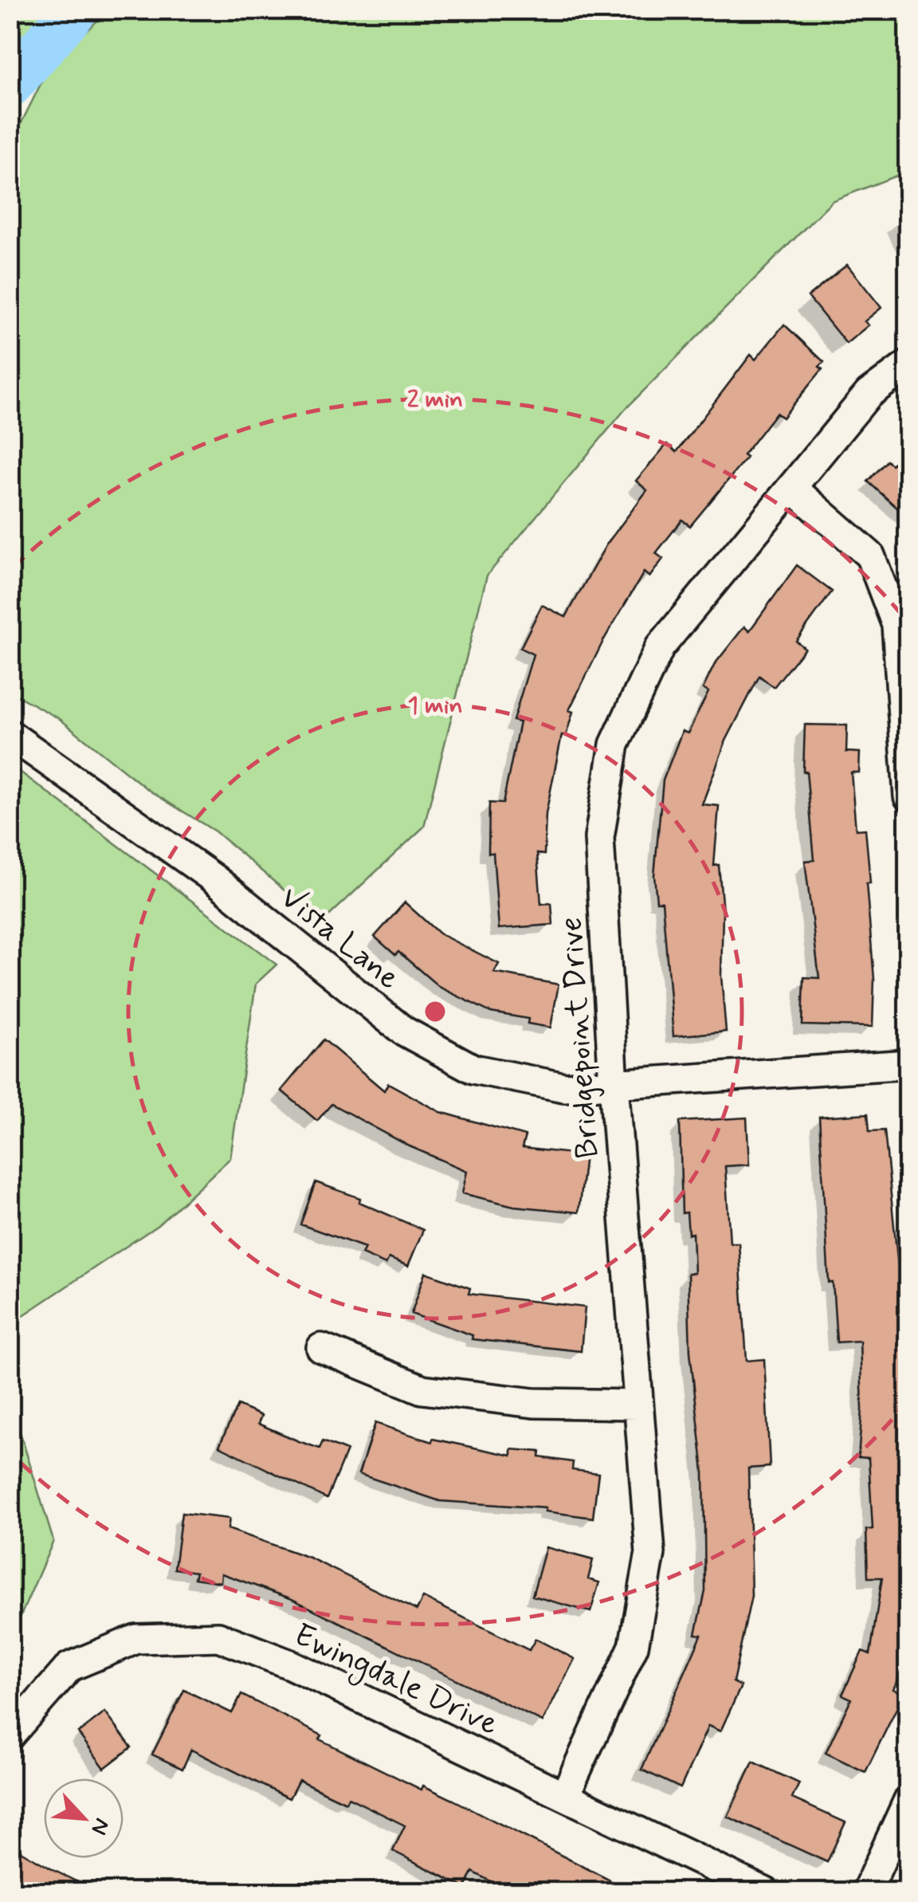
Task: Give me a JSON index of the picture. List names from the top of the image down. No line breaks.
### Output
{"streets":{"street":["Vista Lane","Bridgepoint Drive","Ewingdale Drive"]},"crossings":[["Vista Lane","Bridgepoint Drive"],["Bridgepoint Drive","Ewingdale Drive"]],"north":"bottom right","rings":["2 min","1 min"]}
